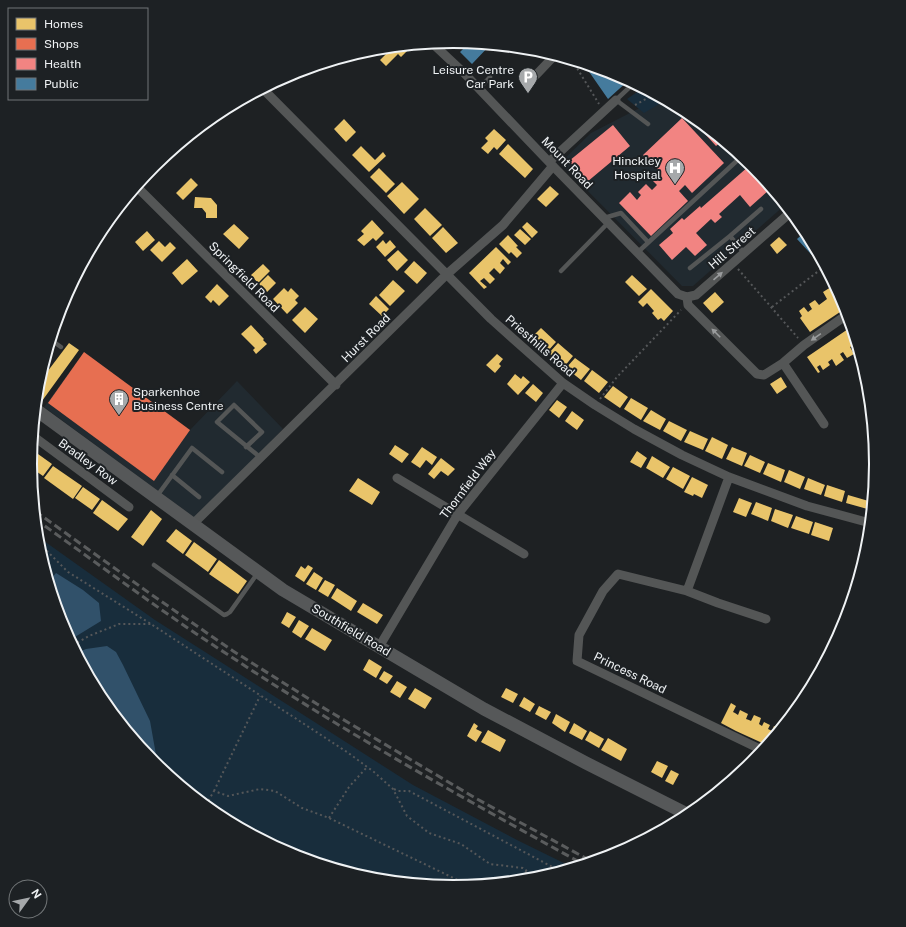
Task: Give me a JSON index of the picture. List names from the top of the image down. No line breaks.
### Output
{"streets":{"main road":["Southfield Road"],"street":["Mount Road","Hill Street","Springfield Road","Hurst Road","Priesthills Road","Bradley Row","Thornfield Way","Princess Road"]},"crossings":[["Mount Road","Hill Street"],["Mount Road","Hurst Road"],["Springfield Road","Hurst Road"],["Hurst Road","Priesthills Road"],["Hurst Road","Southfield Road"],["Priesthills Road","Thornfield Way"],["Thornfield Way","Southfield Road"]],"one_way":["Hill Street"],"places":{"parking":["Leisure Centre Car Park"],"hospital":["Hinckley Hospital"],"building":["Sparkenhoe Business Centre"]},"legend":["Homes","Shops","Health","Public"],"north":"top right"}
